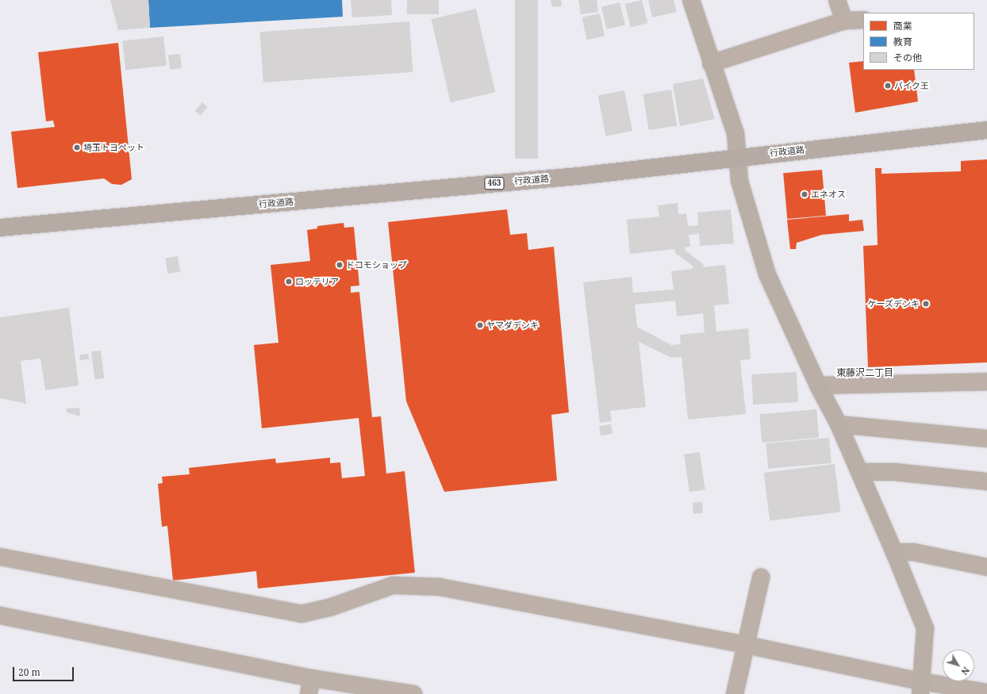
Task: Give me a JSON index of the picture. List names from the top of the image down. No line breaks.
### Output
{"streets":{"highway":["行政道路","463"]},"districts":["東藤沢二丁目"],"places":["バイク王","埼玉トヨペット","エネオス","ドコモショップ","ロッテリア","ケーズデンキ","ヤマダデンキ"],"legend":["商業","教育","その他"],"scale_bar":"20 m","north":"bottom right"}
